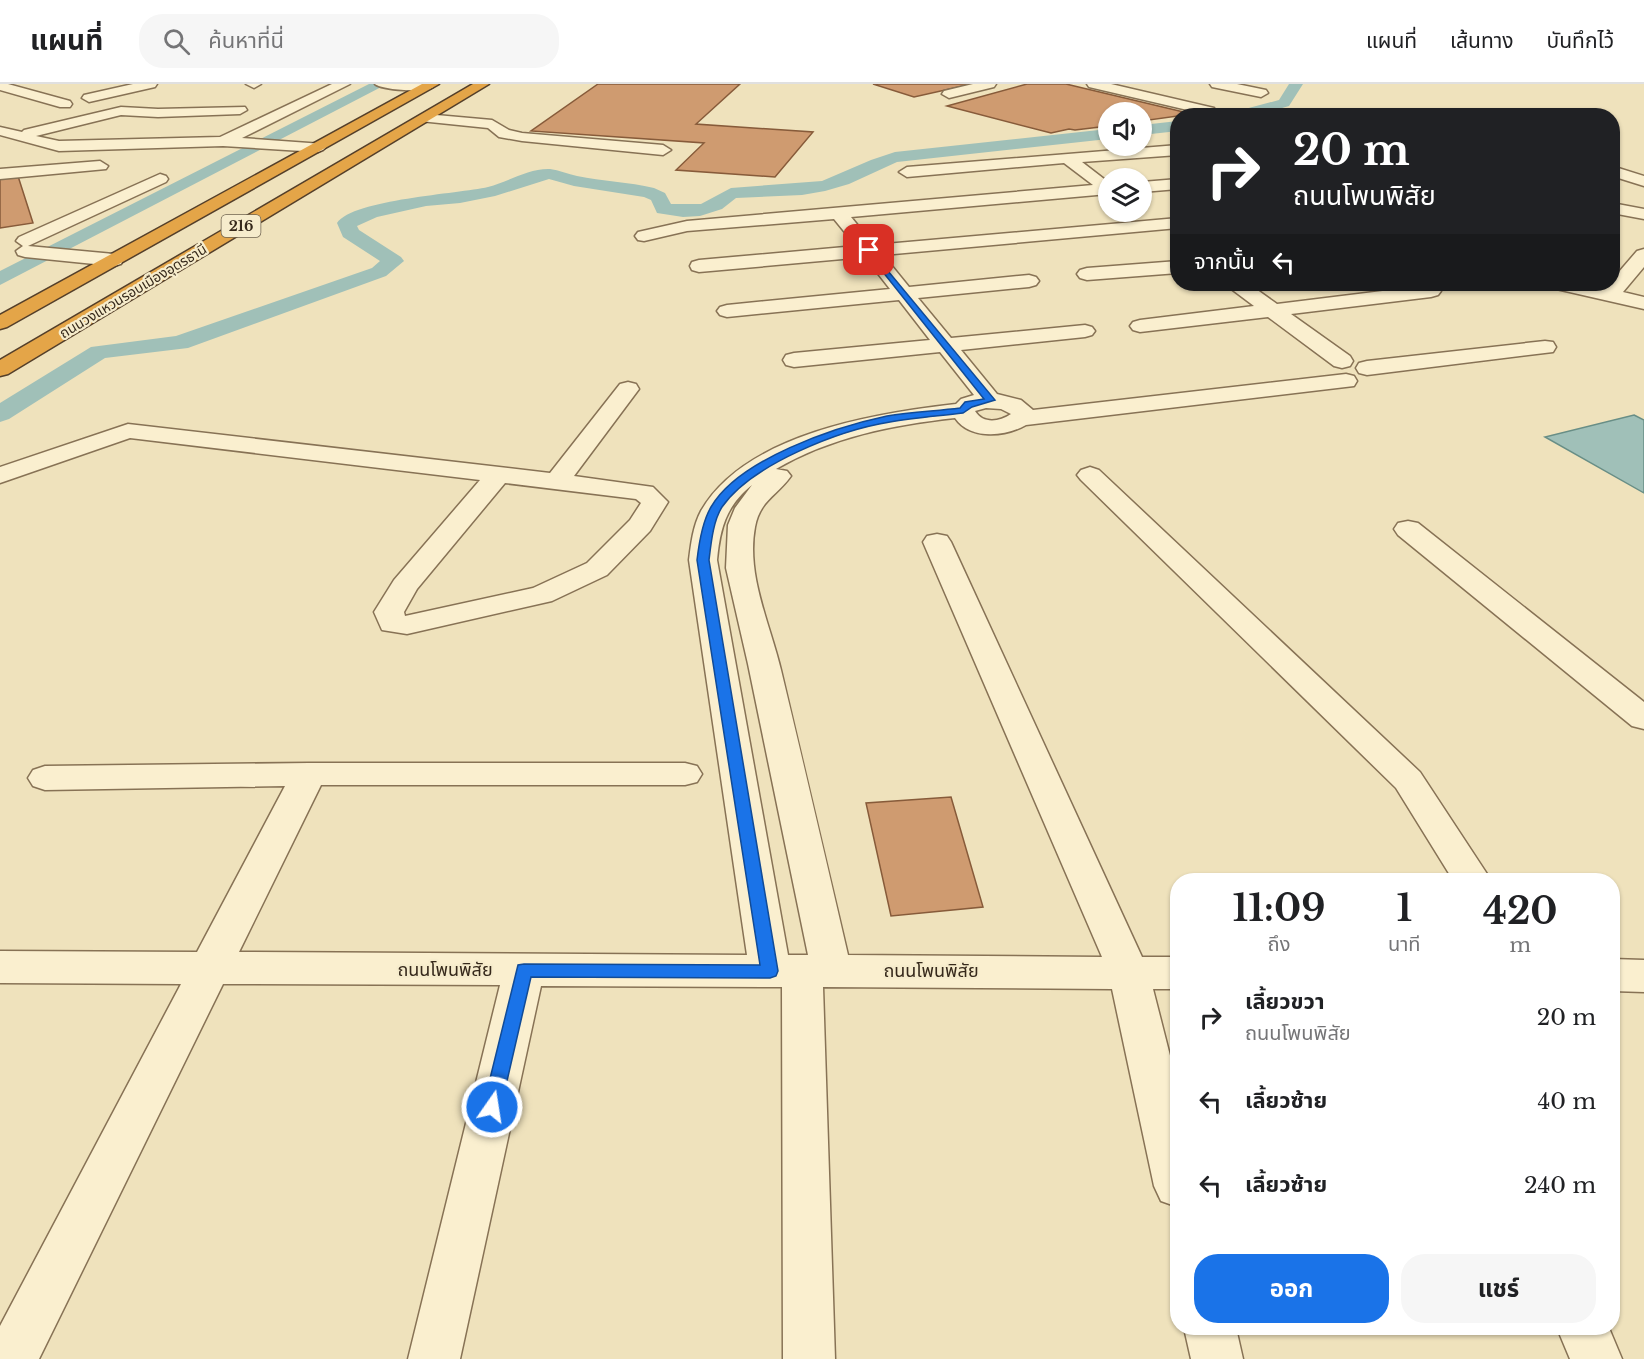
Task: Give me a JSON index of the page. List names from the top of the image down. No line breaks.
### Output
{"streets":{"highway":["216","ถนนวงแหวนรอบเมืองอุดรธานี"],"street":["ถนนโพนพิสัย"]},"page":{"header":"แผนที่","search":"ค้นหาที่นี่","nav":["แผนที่","เส้นทาง","บันทึกไว้"],"turn":["20 m","ถนนโพนพิสัย"],"then":"จากนั้น","eta":["11:09","ถึง","1","นาที","420","m"],"list":[{"name":"เลี้ยวขวา","note":"ถนนโพนพิสัย","value":"20 m"},{"name":"เลี้ยวซ้าย","value":"40 m"},{"name":"เลี้ยวซ้าย","value":"240 m"}],"buttons":["ออก","แชร์"]}}
